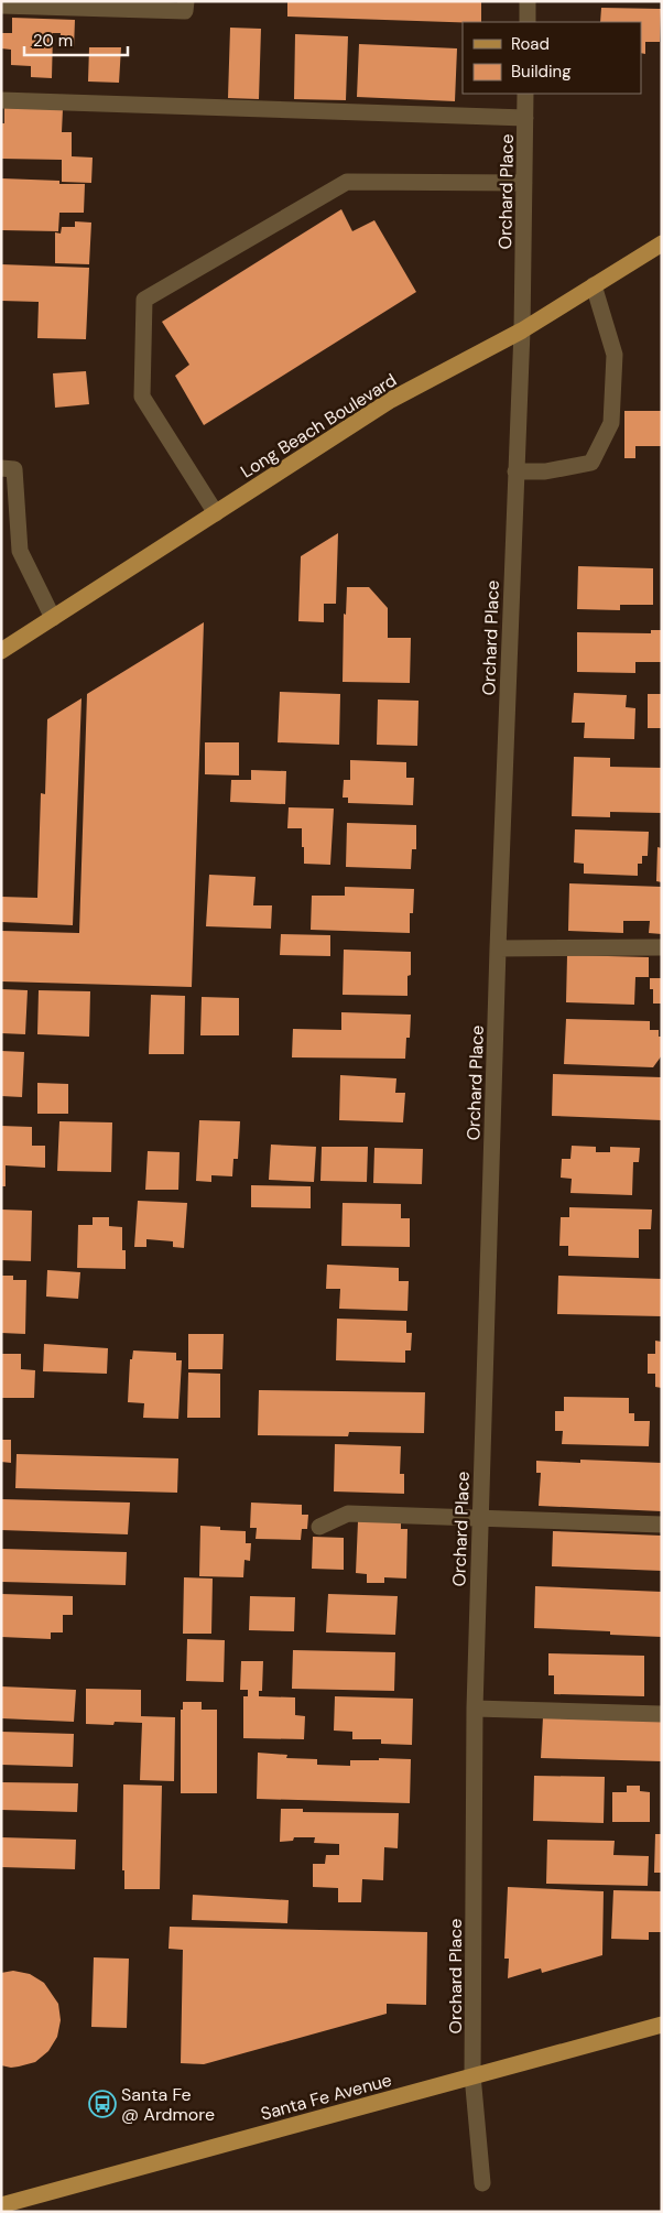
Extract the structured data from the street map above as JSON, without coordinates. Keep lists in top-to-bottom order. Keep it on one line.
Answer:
{"streets":{"main road":["Long Beach Boulevard","Santa Fe Avenue"],"street":["Orchard Place"]},"crossings":[["Orchard Place","Long Beach Boulevard"],["Orchard Place","Santa Fe Avenue"]],"places":{"bus stop":["Santa Fe @ Ardmore"]},"legend":["Road","Building"],"scale_bar":"20 m"}
